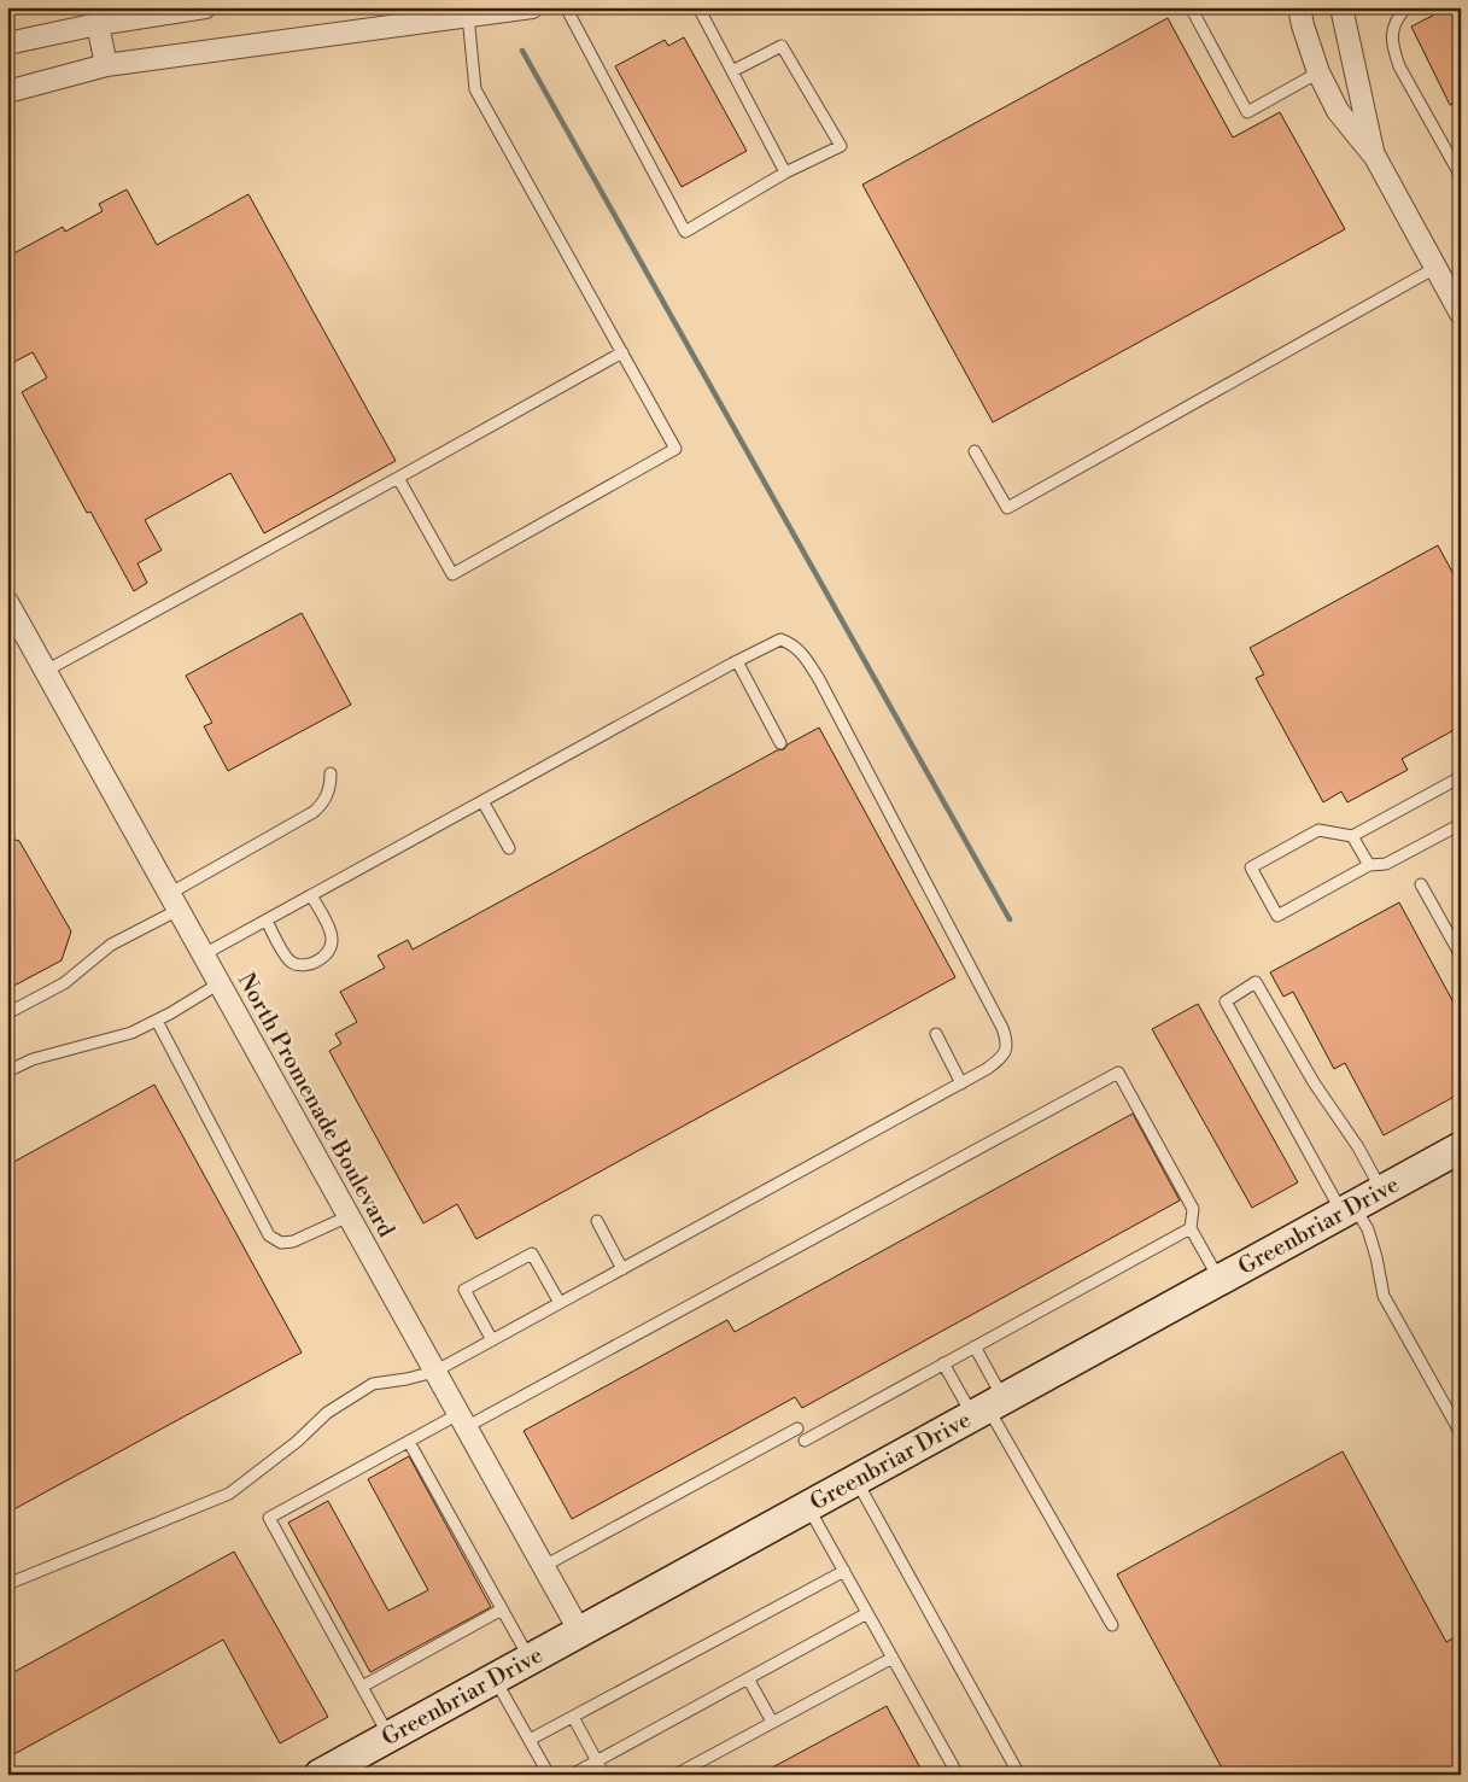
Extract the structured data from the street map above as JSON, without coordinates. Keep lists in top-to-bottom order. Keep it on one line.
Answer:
{"streets":{"street":["North Promenade Boulevard","Greenbriar Drive"]},"crossings":[["North Promenade Boulevard","Greenbriar Drive"]]}
